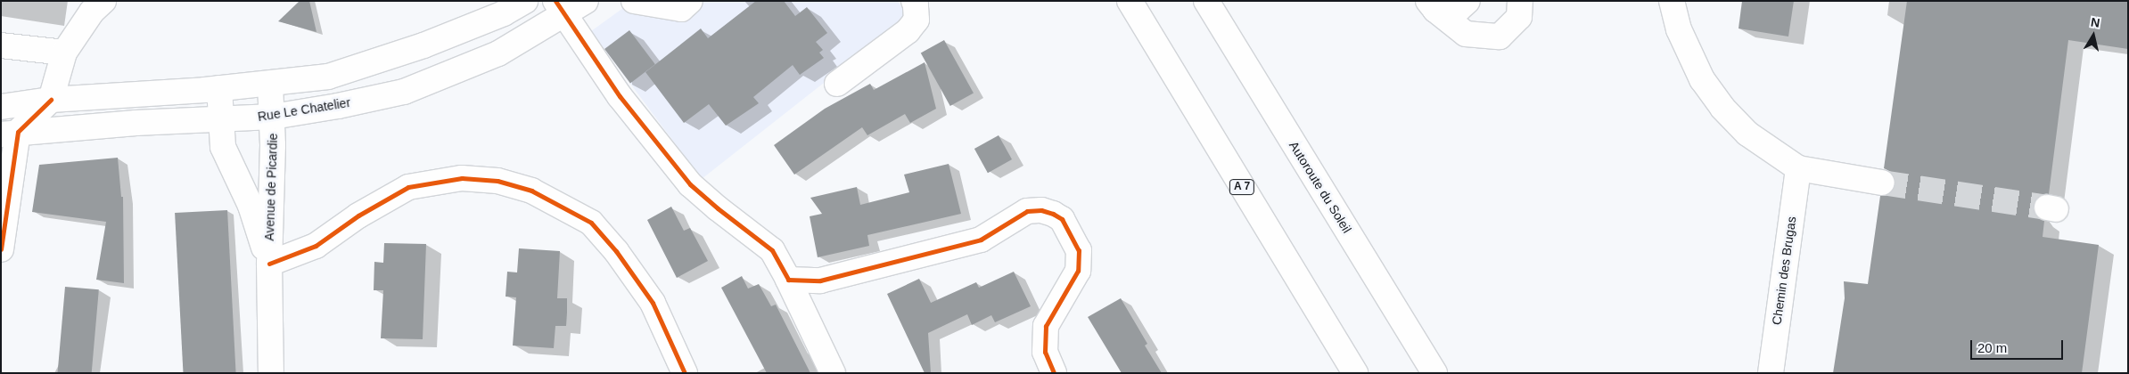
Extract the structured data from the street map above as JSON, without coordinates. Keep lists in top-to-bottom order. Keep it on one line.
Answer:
{"streets":{"main road":["Rue Le Chatelier","Avenue de Picardie","A 7","Autoroute du Soleil","Chemin des Brugas"]},"crossings":[["Rue Le Chatelier","Avenue de Picardie"]],"scale_bar":"20 m","north":"top"}
